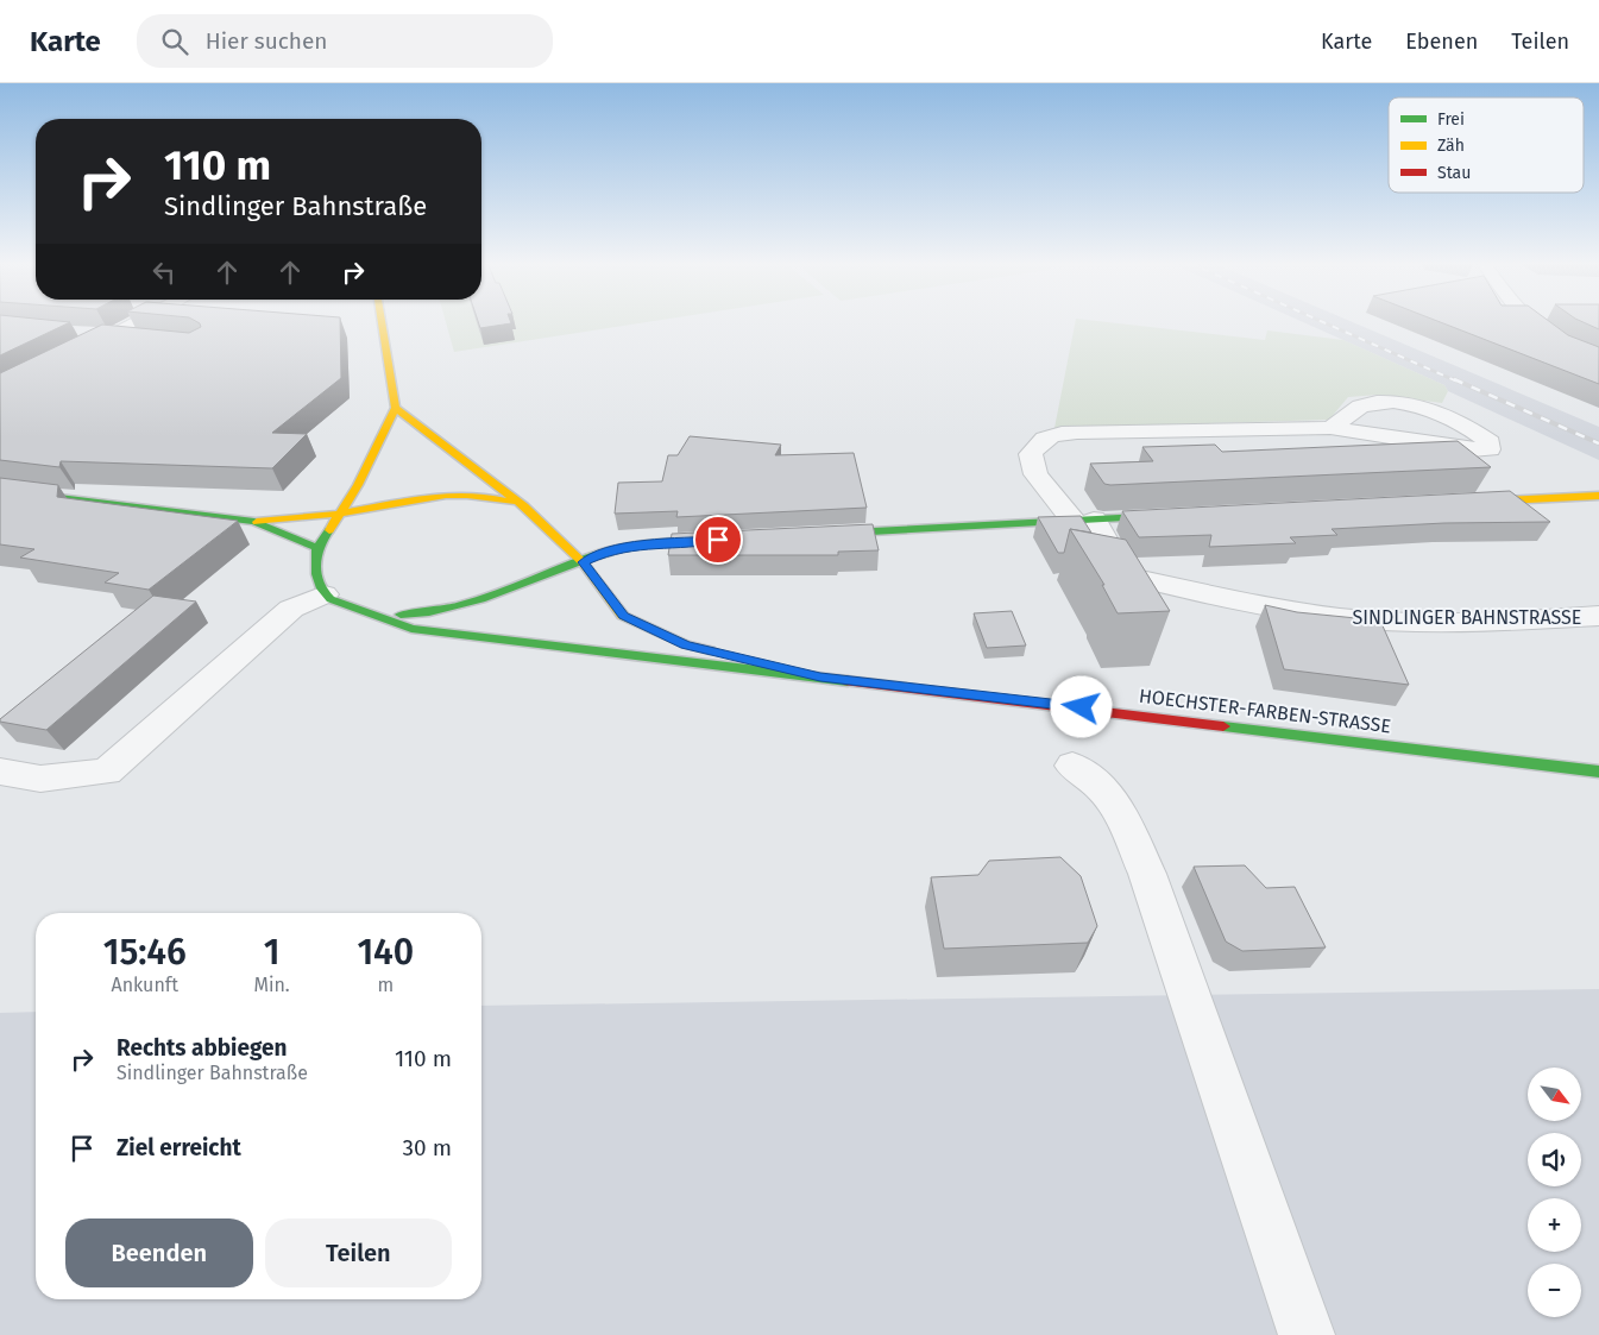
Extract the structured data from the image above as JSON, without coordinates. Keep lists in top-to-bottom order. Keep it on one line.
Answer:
{"streets":{"main road":["HOECHSTER-FARBEN-STRASSE"],"street":["SINDLINGER BAHNSTRASSE"]},"legend":["Frei","Zäh","Stau"],"north":"bottom right","page":{"header":"Karte","search":"Hier suchen","nav":["Karte","Ebenen","Teilen"],"turn":["110 m","Sindlinger Bahnstraße"],"eta":["15:46","Ankunft","1","Min.","140","m"],"list":[{"name":"Rechts abbiegen","note":"Sindlinger Bahnstraße","value":"110 m"},{"name":"Ziel erreicht","value":"30 m"}],"map_buttons":["+","−"],"buttons":["Beenden","Teilen"]}}
